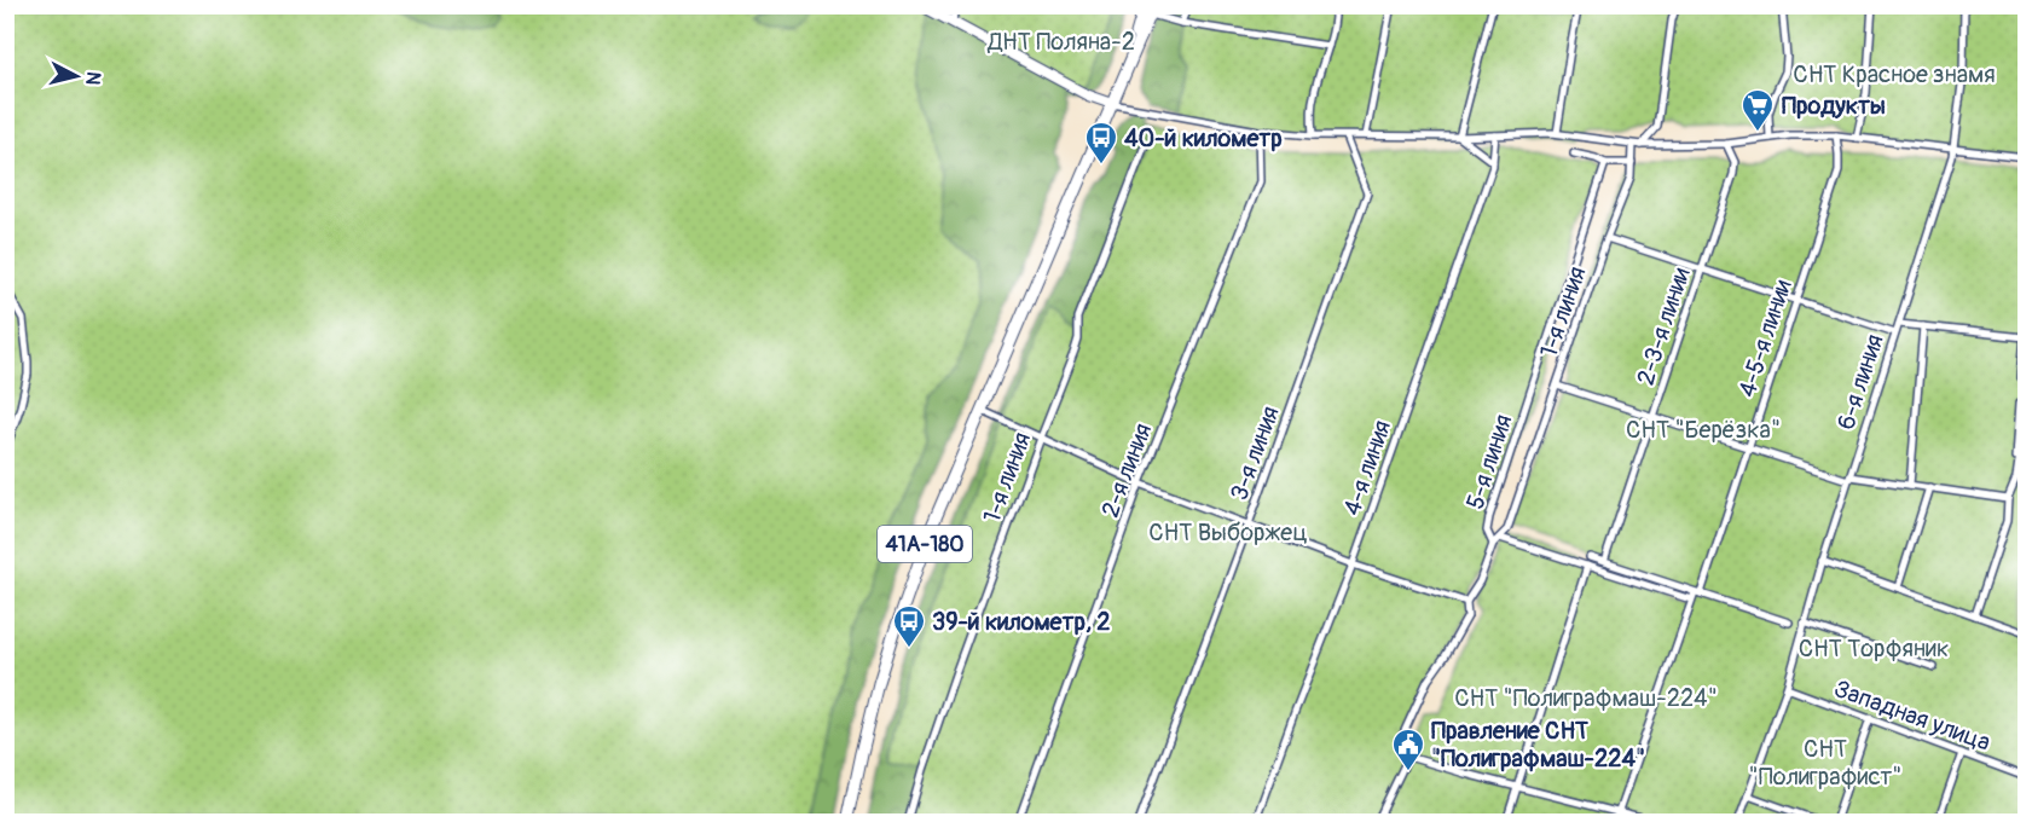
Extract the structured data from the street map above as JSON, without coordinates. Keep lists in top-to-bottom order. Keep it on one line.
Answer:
{"streets":{"main road":["41А-180"],"street":["1-я линия","2-3-я линии","4-5-я линии","6-я линия","3-я линия","5-я линия","4-я линия","2-я линия","Западная улица"]},"parks":["ДНТ Поляна-2","СНТ Красное знамя","СНТ \"Берёзка\"","СНТ Выборжец","СНТ Торфяник","СНТ \"Полиграфмаш-224\"","СНТ \"Полиграфист\""],"places":{"supermarket":["Продукты"],"bus stop":["40-й километр","39-й километр, 2"],"public building":["Правление СНТ \"Полиграфмаш-224\""]},"north":"right"}
